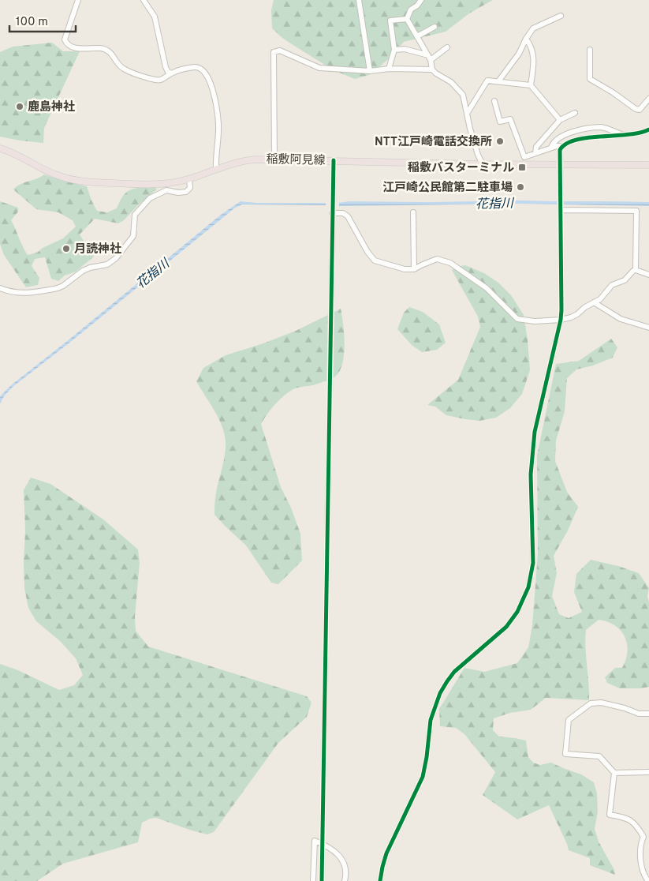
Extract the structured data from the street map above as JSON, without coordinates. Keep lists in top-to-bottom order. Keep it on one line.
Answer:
{"streets":{"main road":["稲敷阿見線"]},"water":["花指川"],"places":{"other":["鹿島神社","NTT江戸崎電話交換所","江戸崎公民館第二駐車場","月読神社"],"transit":["稲敷バスターミナル"]},"scale_bar":"100 m"}
